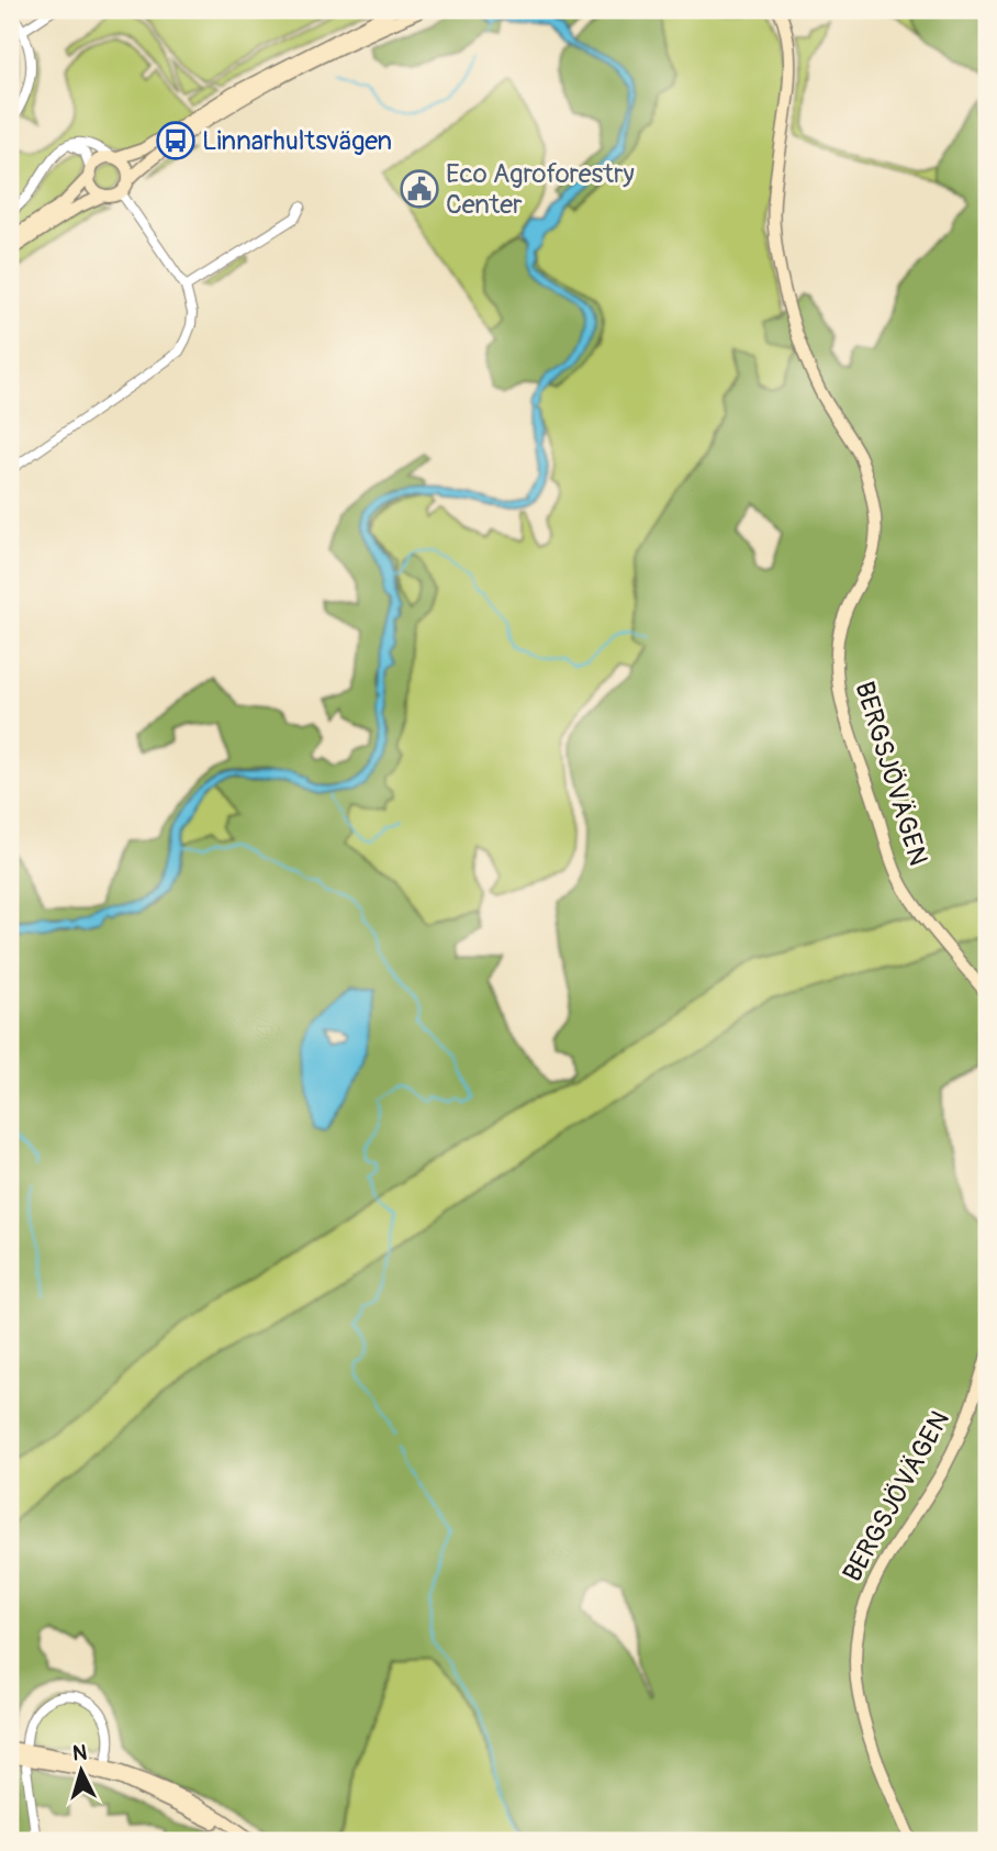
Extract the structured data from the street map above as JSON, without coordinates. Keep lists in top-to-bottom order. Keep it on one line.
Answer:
{"streets":{"main road":["BERGSJÖVÄGEN"]},"places":{"bus stop":["Linnarhultsvägen"],"public building":["Eco Agroforestry Center"]},"north":"top"}
